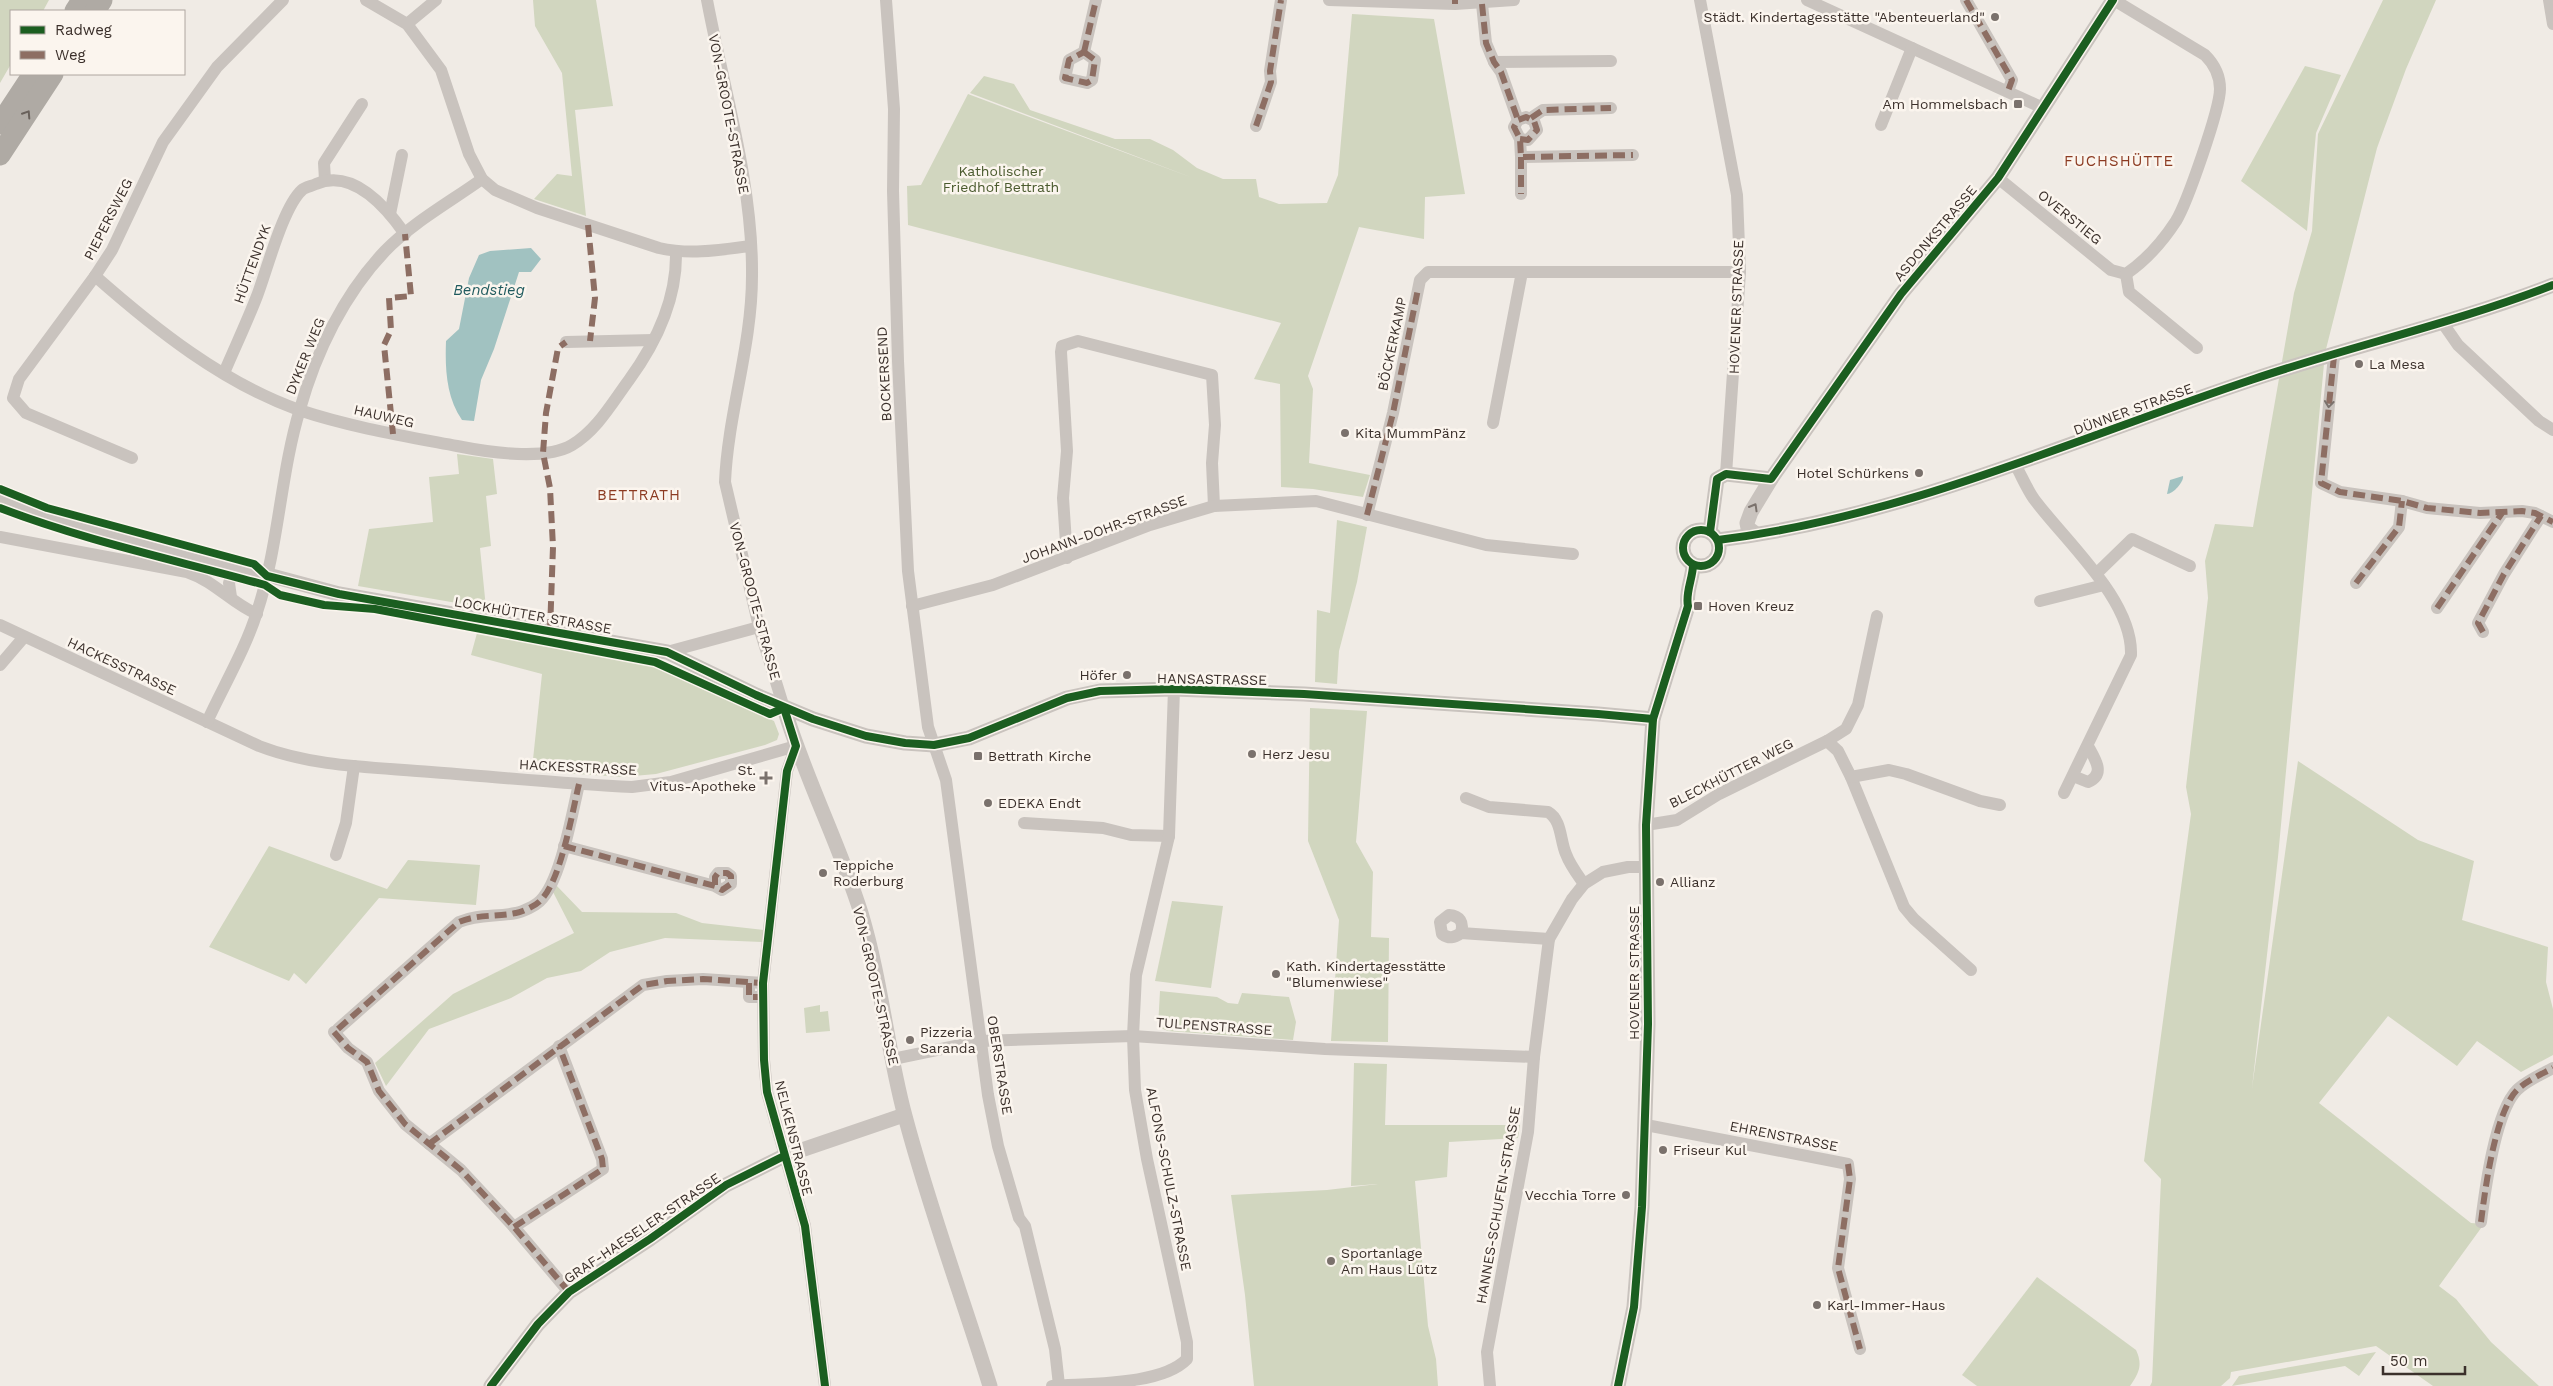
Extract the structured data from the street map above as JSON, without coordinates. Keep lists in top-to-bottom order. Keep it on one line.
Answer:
{"streets":{"street":["VON-GROOTE-STRASSE","OVERSTIEG","PIEPERSWEG","ASDONKSTRASSE","HÜTTENDYK","HOVENER STRASSE","BÖCKERKAMP","DYKER WEG","BOCKERSEND","DÜNNER STRASSE","HAUWEG","JOHANN-DOHR-STRASSE","LOCKHÜTTER STRASSE","HACKESSTRASSE","HANSASTRASSE","BLECKHÜTTER WEG","TULPENSTRASSE","OBERSTRASSE","EHRENSTRASSE","NELKENSTRASSE","ALFONS-SCHULZ-STRASSE","HANNES-SCHUFEN-STRASSE","GRAF-HAESELER-STRASSE"]},"crossings":[["VON-GROOTE-STRASSE","LOCKHÜTTER STRASSE"],["VON-GROOTE-STRASSE","HACKESSTRASSE"],["VON-GROOTE-STRASSE","HANSASTRASSE"],["VON-GROOTE-STRASSE","TULPENSTRASSE"],["VON-GROOTE-STRASSE","NELKENSTRASSE"],["VON-GROOTE-STRASSE","GRAF-HAESELER-STRASSE"],["OVERSTIEG","ASDONKSTRASSE"],["PIEPERSWEG","HAUWEG"],["ASDONKSTRASSE","DÜNNER STRASSE"],["HÜTTENDYK","HAUWEG"],["HOVENER STRASSE","BÖCKERKAMP"],["HOVENER STRASSE","DÜNNER STRASSE"],["HOVENER STRASSE","HANSASTRASSE"],["HOVENER STRASSE","BLECKHÜTTER WEG"],["HOVENER STRASSE","EHRENSTRASSE"],["HOVENER STRASSE","HANNES-SCHUFEN-STRASSE"],["BÖCKERKAMP","JOHANN-DOHR-STRASSE"],["DYKER WEG","HAUWEG"],["DYKER WEG","LOCKHÜTTER STRASSE"],["BOCKERSEND","JOHANN-DOHR-STRASSE"],["BOCKERSEND","HANSASTRASSE"],["BOCKERSEND","OBERSTRASSE"],["LOCKHÜTTER STRASSE","HANSASTRASSE"],["HACKESSTRASSE","NELKENSTRASSE"],["HANSASTRASSE","OBERSTRASSE"],["HANSASTRASSE","ALFONS-SCHULZ-STRASSE"],["TULPENSTRASSE","OBERSTRASSE"],["TULPENSTRASSE","ALFONS-SCHULZ-STRASSE"],["TULPENSTRASSE","HANNES-SCHUFEN-STRASSE"],["OBERSTRASSE","ALFONS-SCHULZ-STRASSE"],["NELKENSTRASSE","GRAF-HAESELER-STRASSE"]],"districts":["FUCHSHÜTTE","BETTRATH"],"water":["Bendstieg"],"parks":["Katholischer Friedhof Bettrath"],"places":{"other":["Städt. Kindertagesstätte \"Abenteuerland\"","La Mesa","Kita MummPänz","Hotel Schürkens","Höfer","Herz Jesu","EDEKA Endt","Teppiche Roderburg","Allianz","Kath. Kindertagesstätte \"Blumenwiese\"","Pizzeria Saranda","Friseur Kul","Vecchia Torre","Sportanlage Am Haus Lütz","Karl-Immer-Haus"],"transit":["Am Hommelsbach","Hoven Kreuz","Bettrath Kirche"],"health":["St. Vitus-Apotheke"]},"legend":["Radweg","Weg"],"scale_bar":"50 m"}
